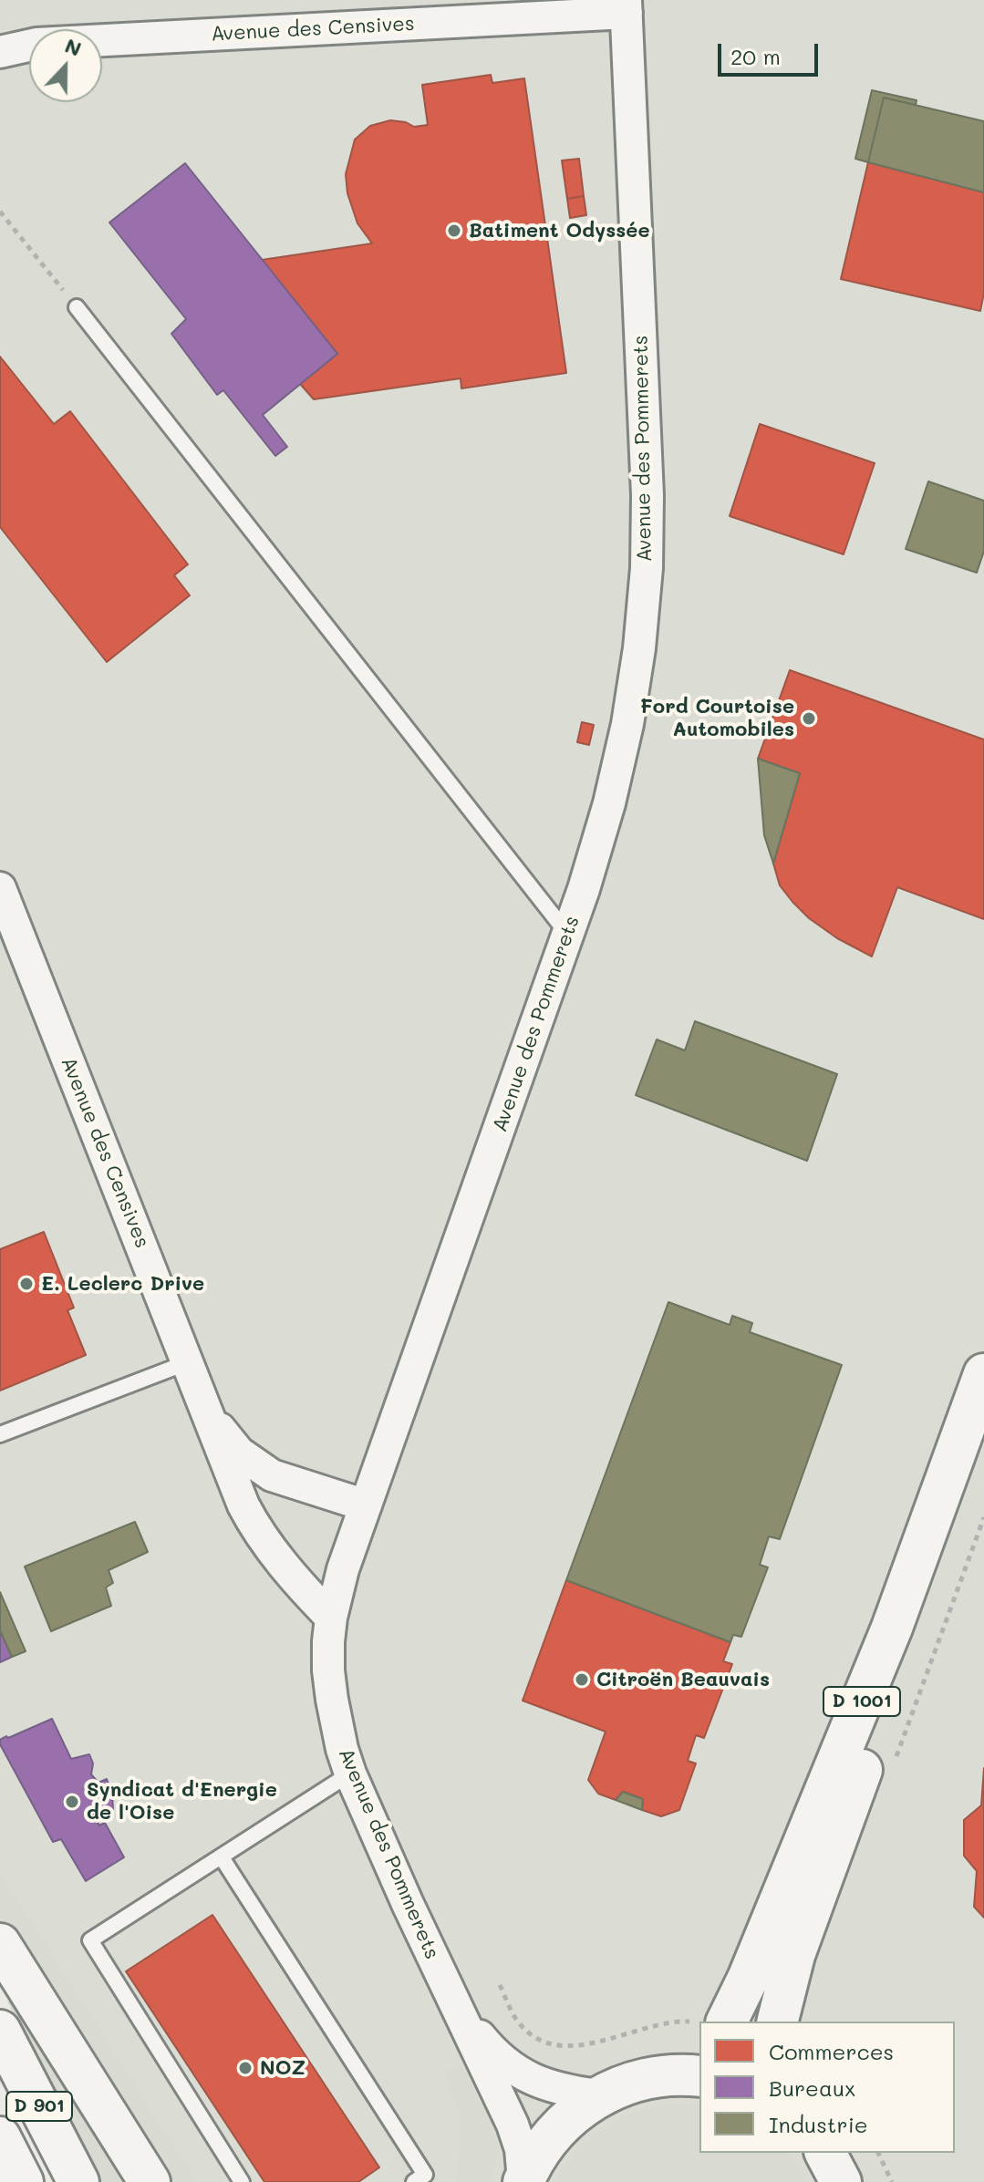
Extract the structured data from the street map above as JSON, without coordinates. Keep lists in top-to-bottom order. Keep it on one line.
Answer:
{"streets":{"main road":["D 1001","D 901"],"street":["Avenue des Censives","Avenue des Pommerets"]},"crossings":[["Avenue des Censives","Avenue des Pommerets"]],"places":["Batiment Odyssée","Ford Courtoise Automobiles","E. Leclerc Drive","Citroën Beauvais","Syndicat d'Energie de l'Oise","NOZ"],"legend":["Commerces","Bureaux","Industrie"],"scale_bar":"20 m","north":"top"}
